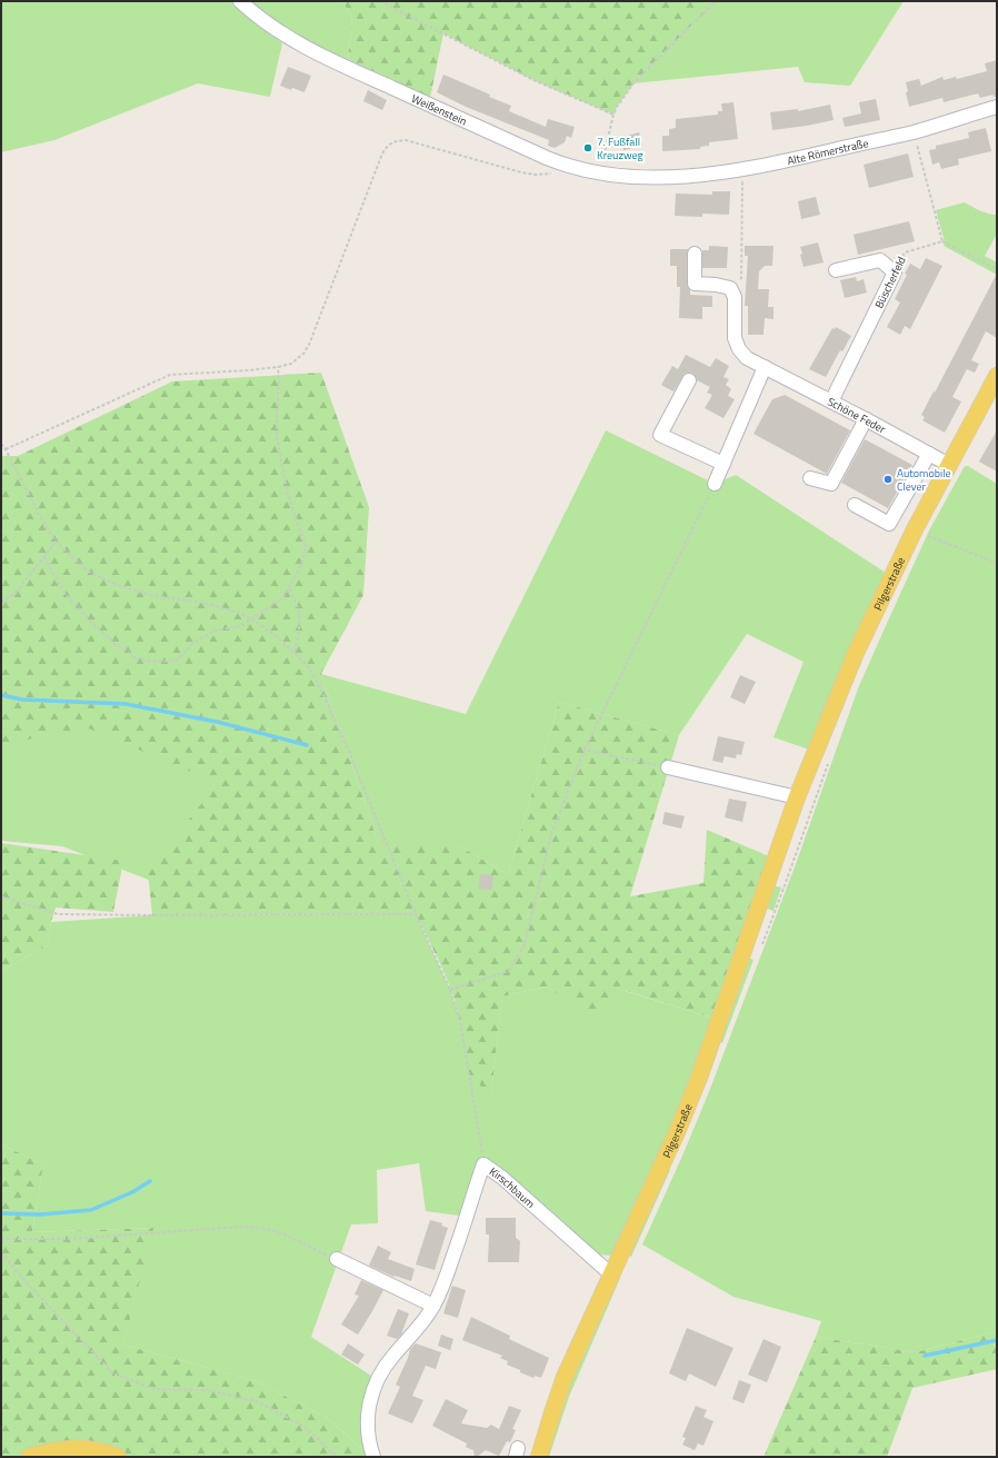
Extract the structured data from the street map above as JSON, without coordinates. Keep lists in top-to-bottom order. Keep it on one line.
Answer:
{"streets":{"main road":["Pilgerstraße"],"street":["Weißenstein","Alte Römerstraße","Büscherfeld","Schöne Feder","Kirschbaum"]},"crossings":[["Weißenstein","Alte Römerstraße"],["Büscherfeld","Schöne Feder"],["Schöne Feder","Pilgerstraße"],["Pilgerstraße","Kirschbaum"]],"places":["7. Fußfall Kreuzweg","Automobile Clever"]}
